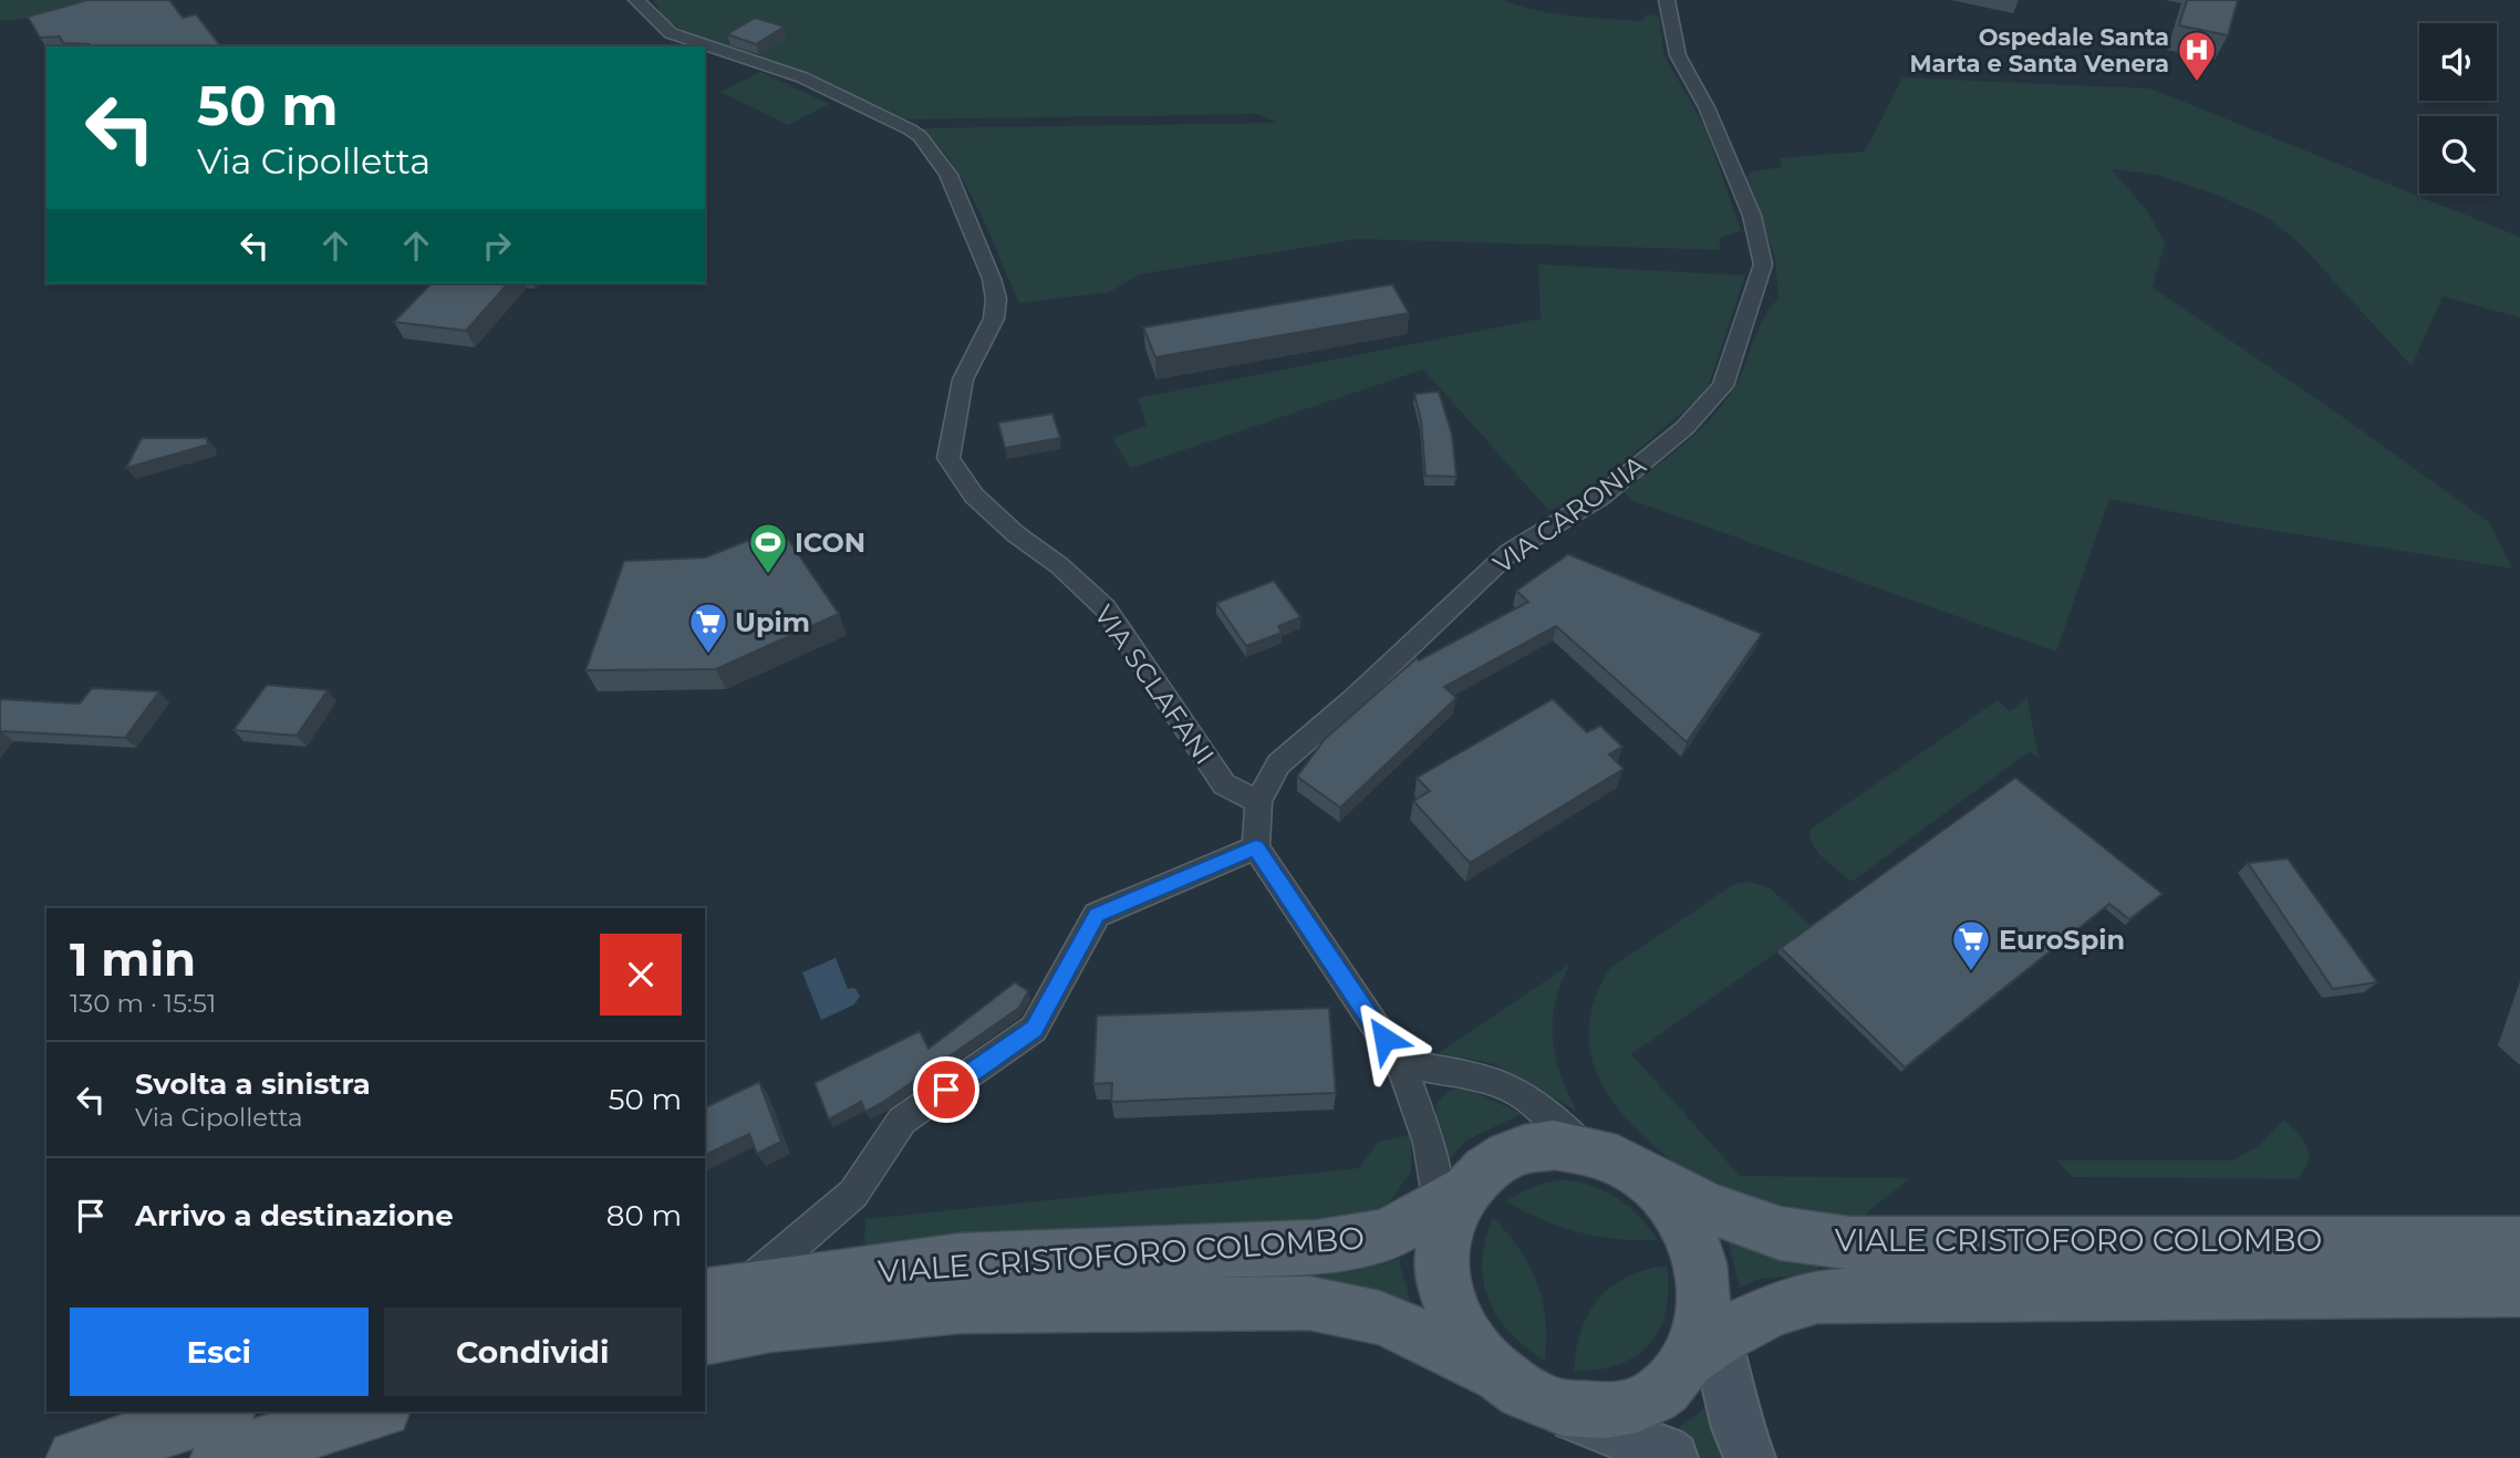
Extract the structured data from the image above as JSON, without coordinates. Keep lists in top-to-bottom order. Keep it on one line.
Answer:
{"streets":{"main road":["VIALE CRISTOFORO COLOMBO"],"street":["VIA CARONIA","VIA SCLAFANI"]},"crossings":[["VIA CARONIA","VIA SCLAFANI"]],"places":{"hospital":["Ospedale Santa Marta e Santa Venera"],"sports":["ICON"],"supermarket":["Upim","EuroSpin"]},"page":{"turn":["50 m","Via Cipolletta"],"heading":["1 min","130 m · 15:51"],"list":[{"name":"Svolta a sinistra","note":"Via Cipolletta","value":"50 m"},{"name":"Arrivo a destinazione","value":"80 m"}],"buttons":["Esci","Condividi"]}}
